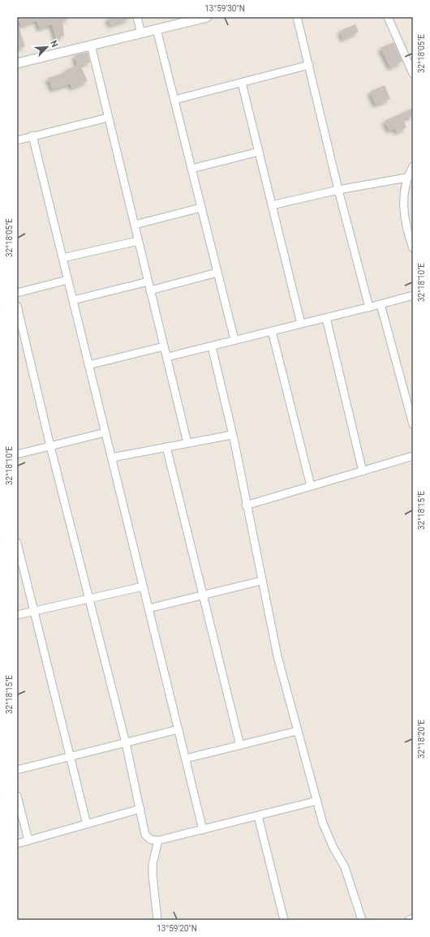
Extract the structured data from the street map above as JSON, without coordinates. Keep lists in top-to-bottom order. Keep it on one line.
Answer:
{"north":"top right","coordinates":["13°59'30\"N","32°18'05\"E","32°18'10\"E","32°18'15\"E","32°18'20\"E","13°59'20\"N"]}
